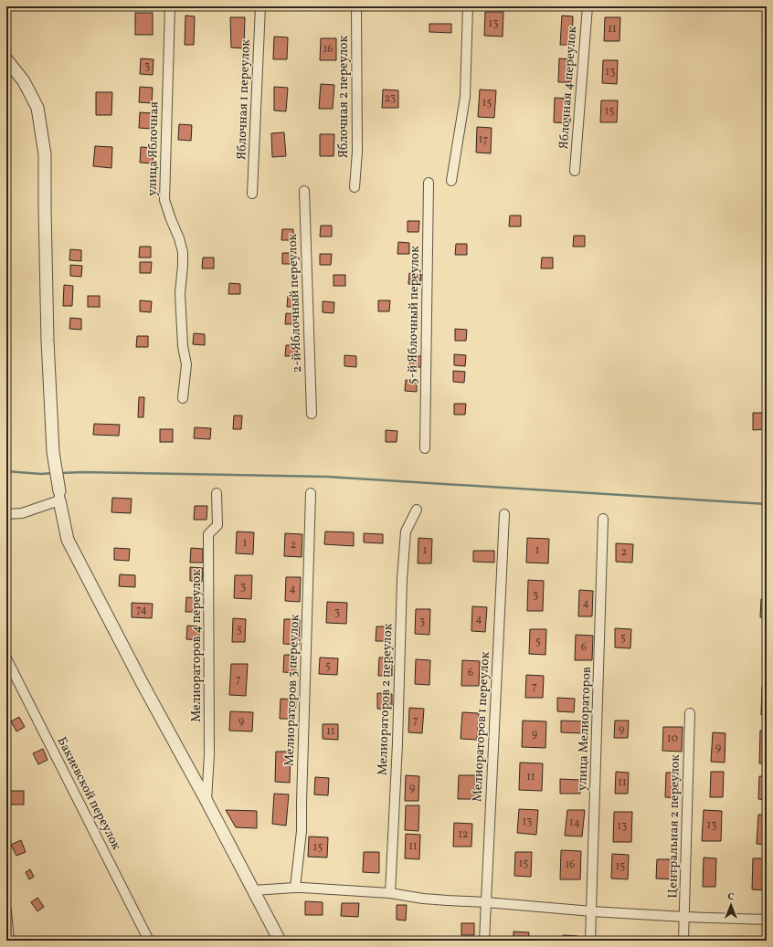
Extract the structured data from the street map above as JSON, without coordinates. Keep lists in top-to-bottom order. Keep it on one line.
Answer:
{"streets":{"street":["Яблочная 4 переулок","Яблочная 2 переулок","Яблочная 1 переулок","улица Яблочная","2-й Яблочный переулок","5-й Яблочный переулок","Мелиораторов 4 переулок","Мелиораторов 3 переулок","Мелиораторов 2 переулок","Мелиораторов 1 переулок","улица Мелиораторов","Бакиевской переулок","Центральная 2 переулок"]},"house_numbers":["13","11","16","3","13","23","15","15","17","1","2","1","1","2","3","4","3","4","74","3","4","3","5","5","5","6","5","6","7","7","7","9","9","11","9","10","9","11","11","9","13","14","13","13","12","11","15","15","16","15"],"north":"top"}
